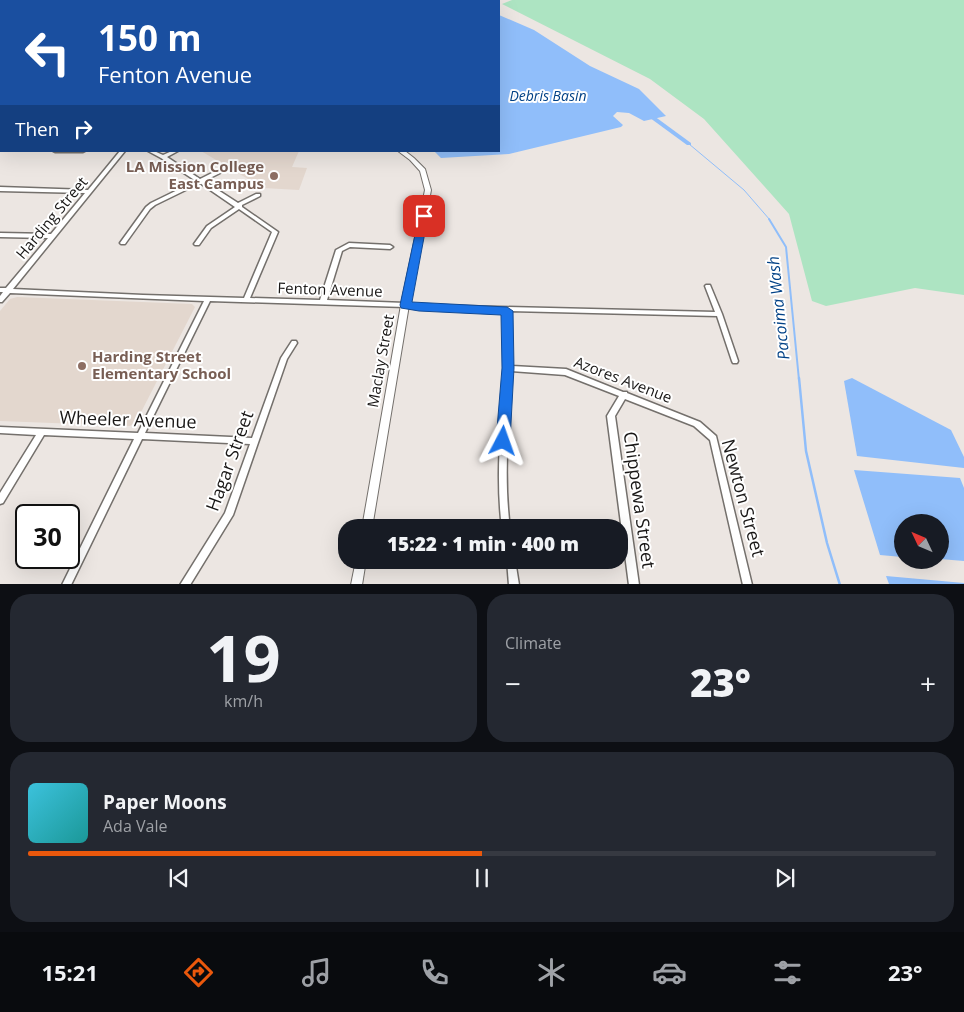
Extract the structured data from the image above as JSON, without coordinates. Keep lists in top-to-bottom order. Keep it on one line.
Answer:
{"streets":{"street":["Harding Street","Fenton Avenue","Maclay Street","Azores Avenue","Wheeler Avenue","Hagar Street","Newton Street","Chippewa Street"]},"crossings":[["Harding Street","Fenton Avenue"],["Fenton Avenue","Maclay Street"],["Azores Avenue","Newton Street"],["Azores Avenue","Chippewa Street"],["Wheeler Avenue","Hagar Street"]],"water":["Debris Basin","Pacoima Wash"],"places":["LA Mission College East Campus","Harding Street Elementary School"],"north":"top left","page":{"turn":["150 m","Fenton Avenue"],"then":"Then","limit":"30","trip":"15:22 · 1 min · 400 m","tile":[["19","km/h"],"Climate"],"heat":["−","23°","+"],"song":["Paper Moons","Ada Vale"],"tabs":["15:21","23°"]}}
